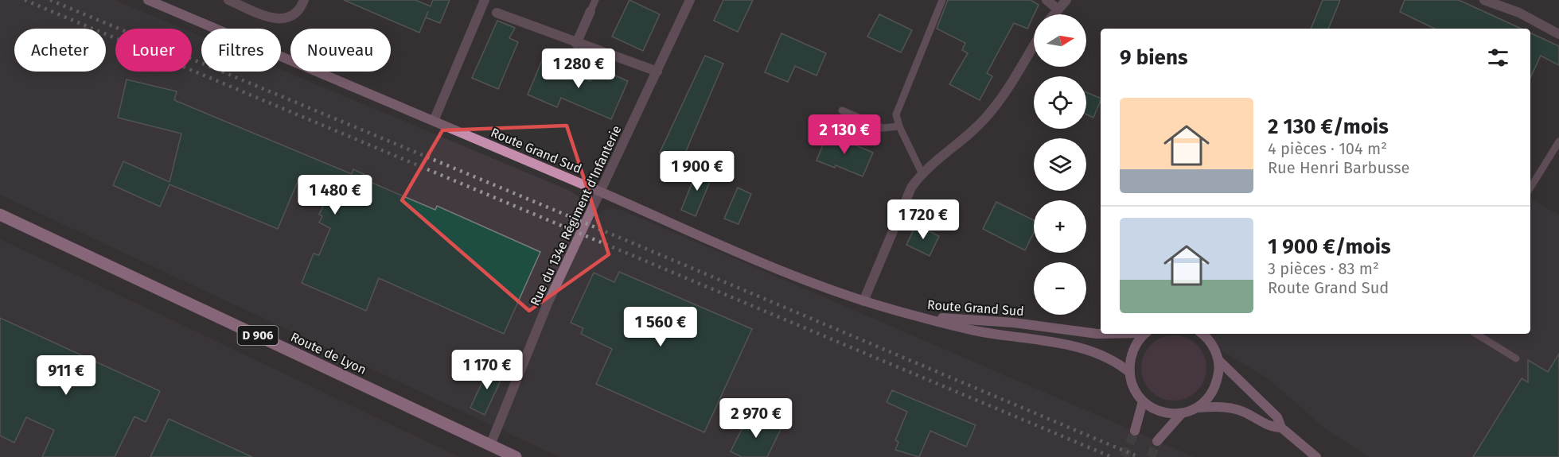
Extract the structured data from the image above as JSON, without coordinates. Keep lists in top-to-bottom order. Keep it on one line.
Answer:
{"streets":{"main road":["Route Grand Sud","D 906","Route de Lyon"],"street":["Rue du 134e Régiment d'Infanterie"]},"crossings":[["Route Grand Sud","Rue du 134e Régiment d'Infanterie"],["Rue du 134e Régiment d'Infanterie","Route de Lyon"]],"north":"right","page":{"map_buttons":["+","−"],"chip":["Acheter","Louer","Filtres","Nouveau"],"heading":"9 biens","price":["1 280 €","2 130 €","1 900 €","1 480 €","1 720 €","1 560 €","1 170 €","911 €","2 970 €"],"list":[{"name":"2 130 €/mois","note":"4 pièces · 104 m² · Rue Henri Barbusse"},{"name":"1 900 €/mois","note":"3 pièces · 83 m² · Route Grand Sud"}]}}
